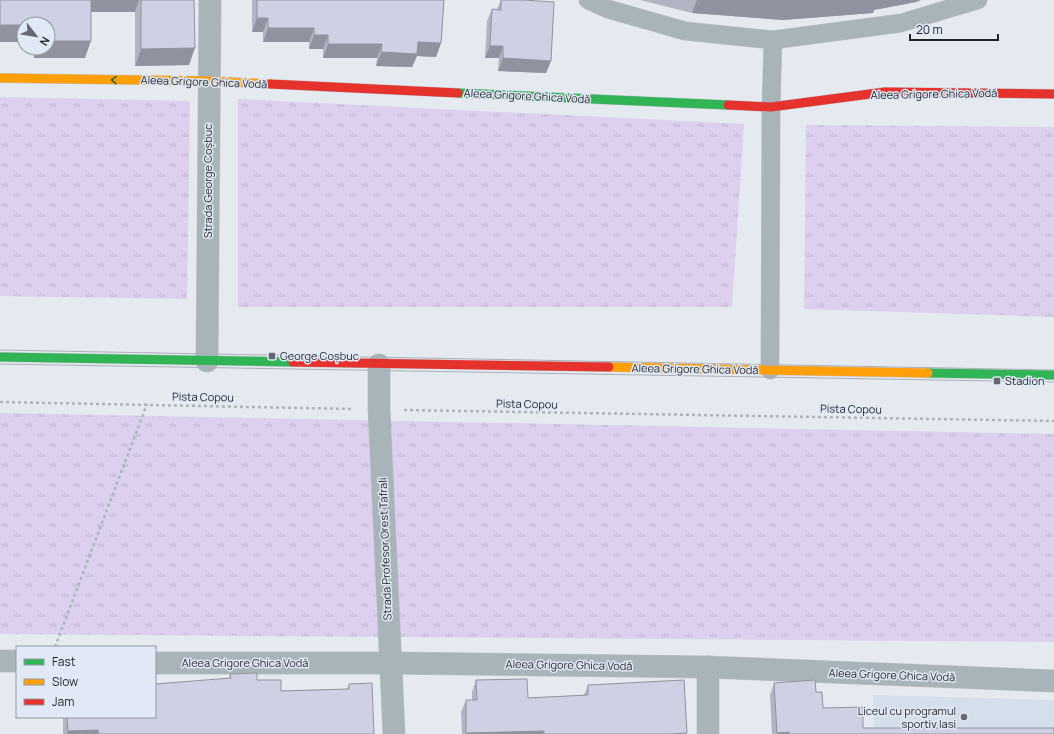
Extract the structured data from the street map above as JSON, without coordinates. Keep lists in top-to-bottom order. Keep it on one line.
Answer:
{"streets":{"street":["Aleea Grigore Ghica Vodă","Strada George Coșbuc","Strada Profesor Orest Tafrali"],"path":["Pista Copou"]},"crossings":[["Aleea Grigore Ghica Vodă","Strada George Coșbuc"],["Aleea Grigore Ghica Vodă","Strada Profesor Orest Tafrali"],["Pista Copou","Strada Profesor Orest Tafrali"]],"places":{"transit":["George Coșbuc","Stadion"],"other":["Liceul cu programul sportiv Iasi"]},"legend":["Fast","Slow","Jam"],"scale_bar":"20 m","north":"bottom right"}
